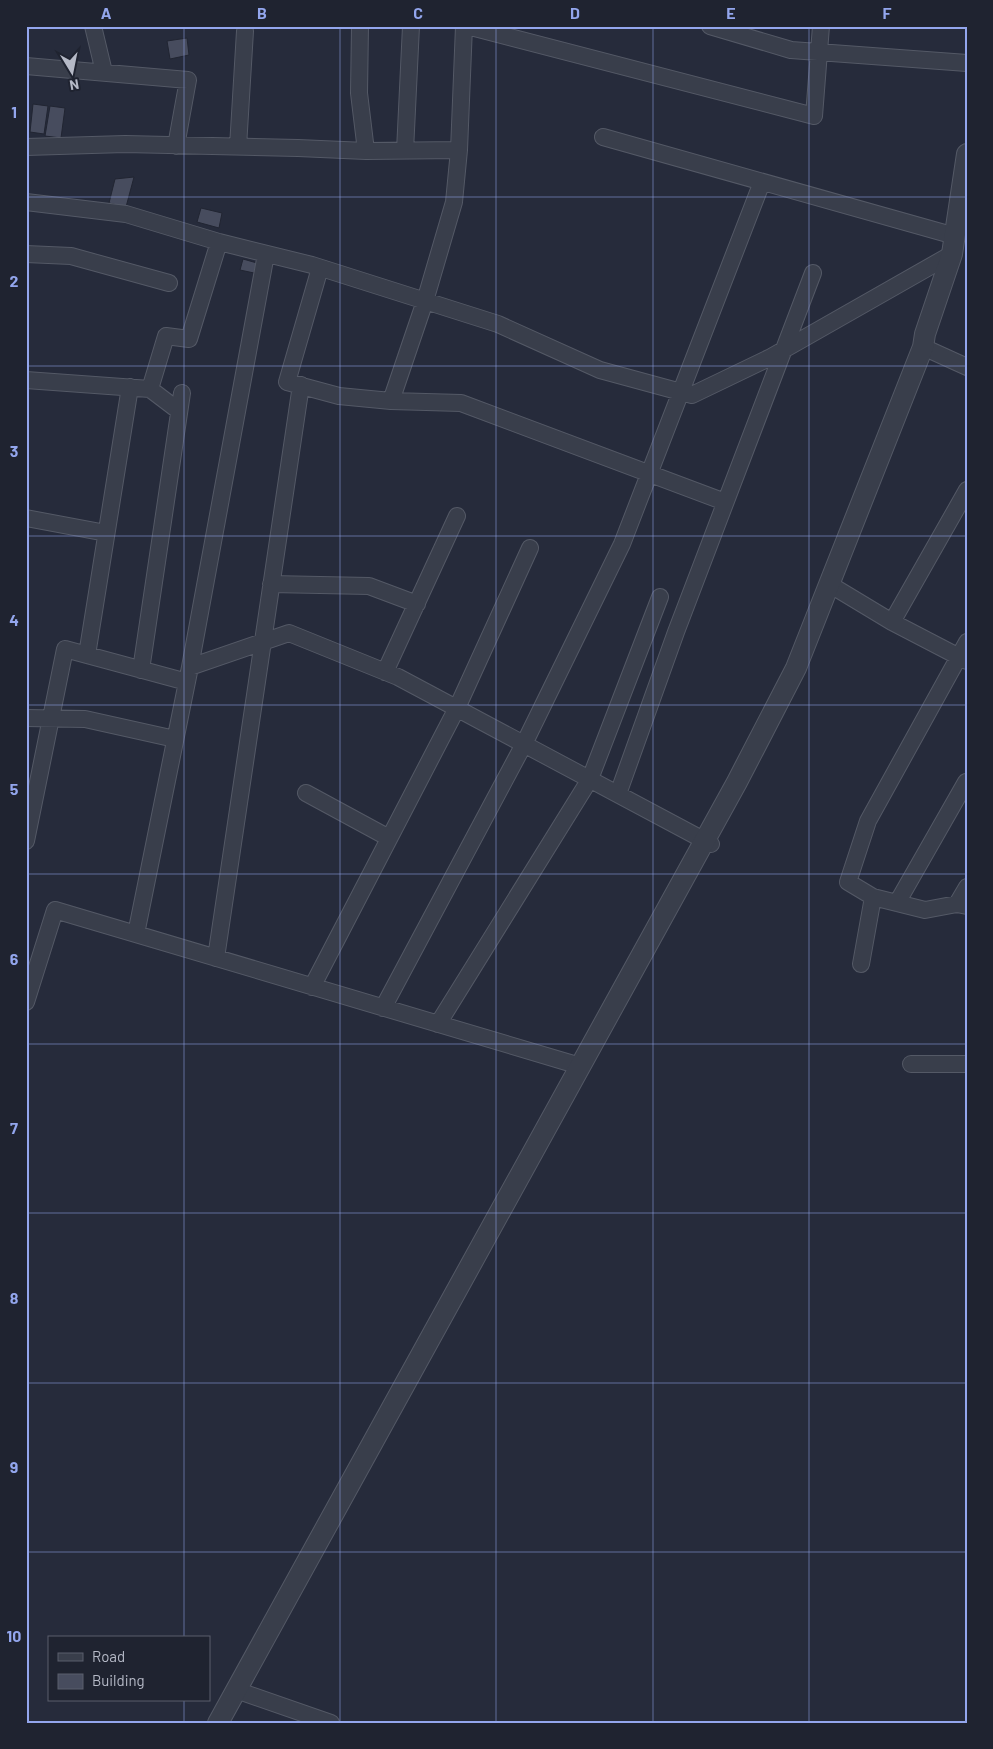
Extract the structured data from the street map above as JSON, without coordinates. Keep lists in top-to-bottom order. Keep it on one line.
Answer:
{"legend":["Road","Building"],"north":"bottom","grid":{"columns":["A","B","C","D","E","F"],"rows":["1","2","3","4","5","6","7","8","9","10"]}}
